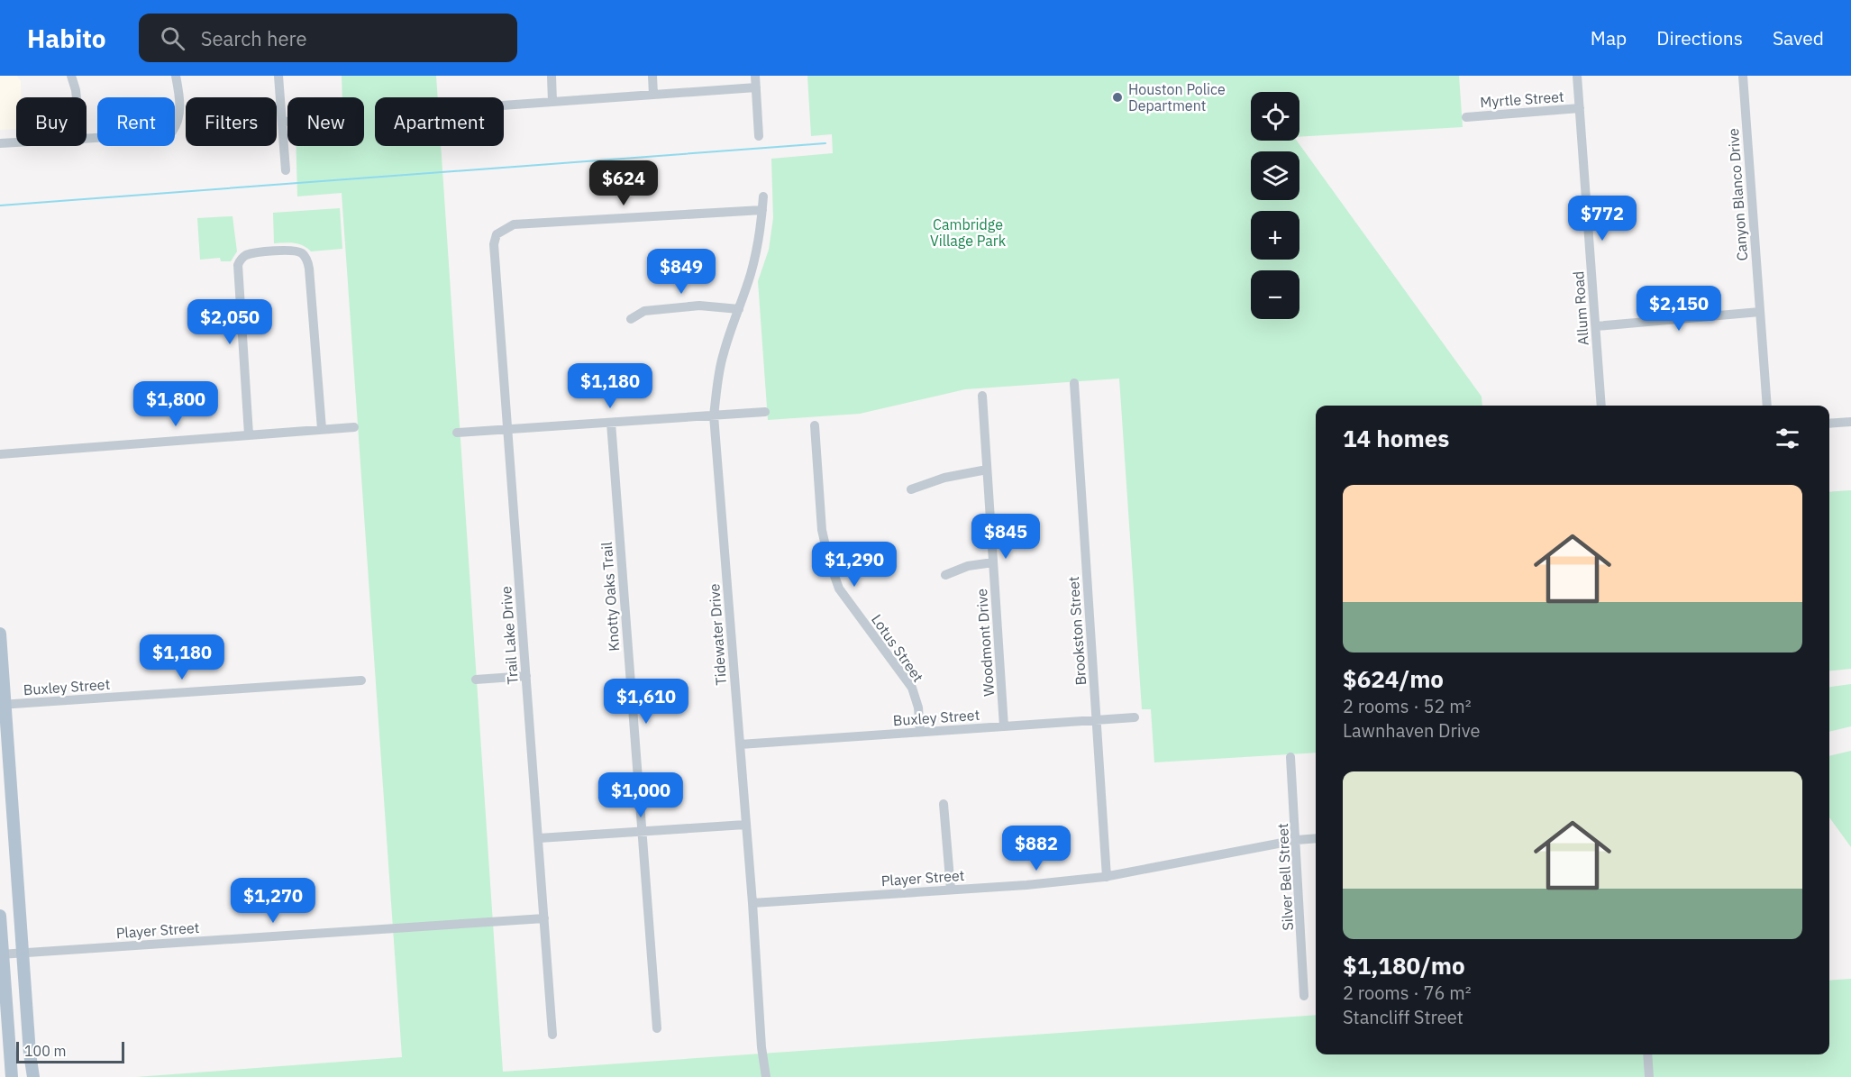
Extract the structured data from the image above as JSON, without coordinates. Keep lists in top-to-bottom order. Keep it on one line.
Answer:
{"streets":{"street":["Myrtle Street","Canyon Blanco Drive","Allum Road","Knotty Oaks Trail","Brookston Street","Tidewater Drive","Trail Lake Drive","Woodmont Drive","Lotus Street","Buxley Street","Silver Bell Street","Player Street"]},"crossings":[["Myrtle Street","Allum Road"],["Brookston Street","Buxley Street"],["Brookston Street","Player Street"],["Tidewater Drive","Trail Lake Drive"],["Tidewater Drive","Buxley Street"],["Tidewater Drive","Player Street"],["Trail Lake Drive","Player Street"],["Woodmont Drive","Buxley Street"],["Lotus Street","Buxley Street"],["Silver Bell Street","Player Street"]],"parks":["Cambridge Village Park"],"places":["Houston Police Department"],"scale_bar":"100 m","page":{"header":"Habito","search":"Search here","nav":["Map","Directions","Saved"],"map_buttons":["+","−"],"chip":["Buy","Rent","Filters","New","Apartment"],"price":["$624","$772","$849","$2,150","$2,050","$1,180","$1,800","$845","$1,290","$1,180","$1,610","$1,000","$882","$1,270"],"heading":"14 homes","list":[{"name":"$624/mo","note":"2 rooms · 52 m² · Lawnhaven Drive"},{"name":"$1,180/mo","note":"2 rooms · 76 m² · Stancliff Street"}],"scale":"100 m"}}
